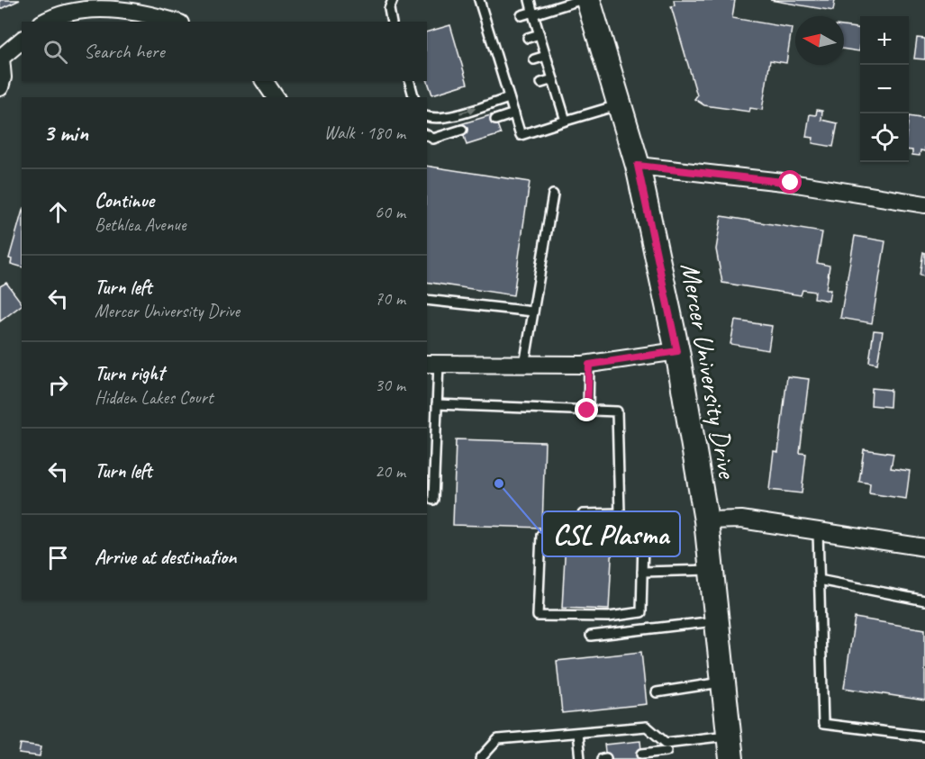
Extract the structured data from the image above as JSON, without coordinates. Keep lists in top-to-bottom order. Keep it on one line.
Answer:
{"streets":{"main road":["Mercer University Drive"]},"places":["CSL Plasma"],"north":"left","page":{"map_buttons":["+","−"],"search":"Search here","heading":["3 min","Walk · 180 m"],"list":[["Continue","Bethlea Avenue","60 m"],["Turn left","Mercer University Drive","70 m"],["Turn right","Hidden Lakes Court","30 m"],["Turn left","20 m"],"Arrive at destination"]}}
